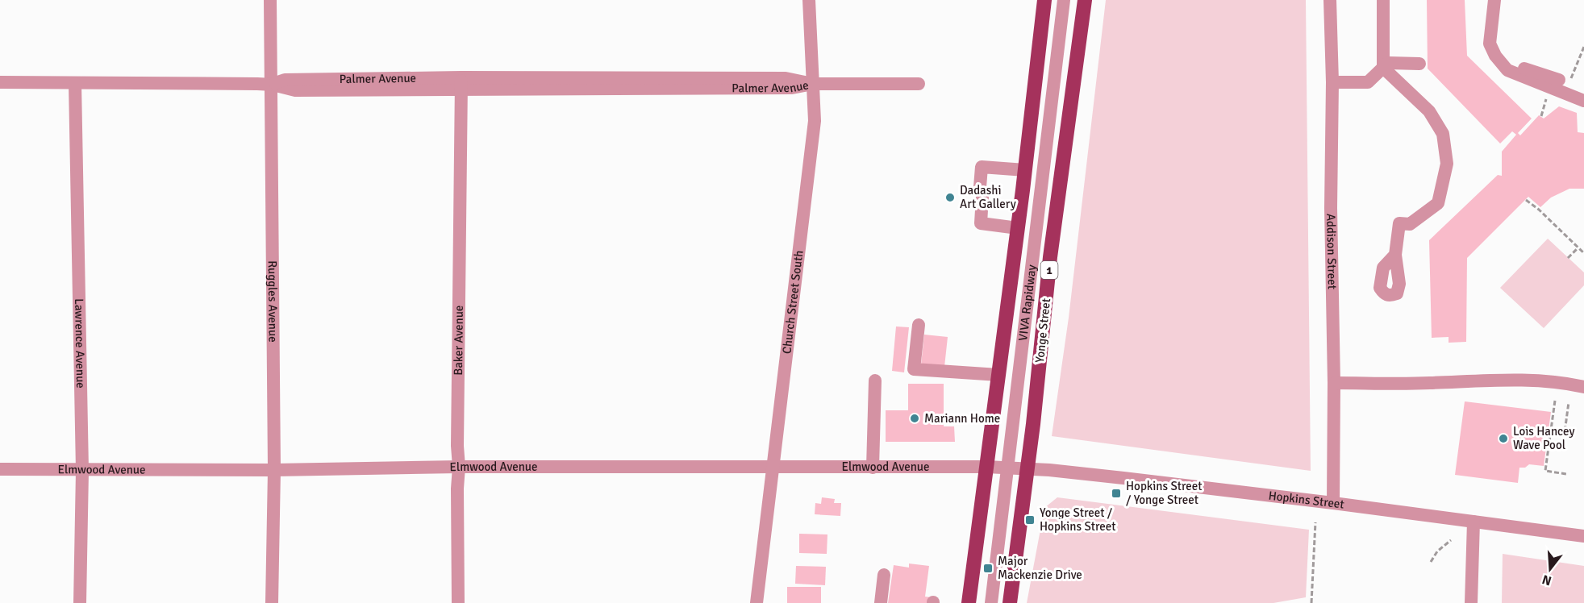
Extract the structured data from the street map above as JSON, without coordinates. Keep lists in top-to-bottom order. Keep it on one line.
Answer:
{"streets":{"main road":["1","Yonge Street"],"street":["Palmer Avenue","Addison Street","Ruggles Avenue","Church Street South","VIVA Rapidway","Baker Avenue","Lawrence Avenue","Elmwood Avenue","Hopkins Street"]},"crossings":[["Palmer Avenue","Ruggles Avenue"],["Palmer Avenue","Church Street South"],["Palmer Avenue","Baker Avenue"],["Palmer Avenue","Lawrence Avenue"],["Addison Street","Hopkins Street"],["Ruggles Avenue","Elmwood Avenue"],["Church Street South","Elmwood Avenue"],["VIVA Rapidway","Elmwood Avenue"],["VIVA Rapidway","Hopkins Street"],["Yonge Street","Hopkins Street"],["Baker Avenue","Elmwood Avenue"],["Lawrence Avenue","Elmwood Avenue"],["Elmwood Avenue","Hopkins Street"]],"places":{"other":["Dadashi Art Gallery","Mariann Home","Lois Hancey Wave Pool"],"transit":["Hopkins Street / Yonge Street","Yonge Street / Hopkins Street","Major Mackenzie Drive"]},"north":"bottom"}
